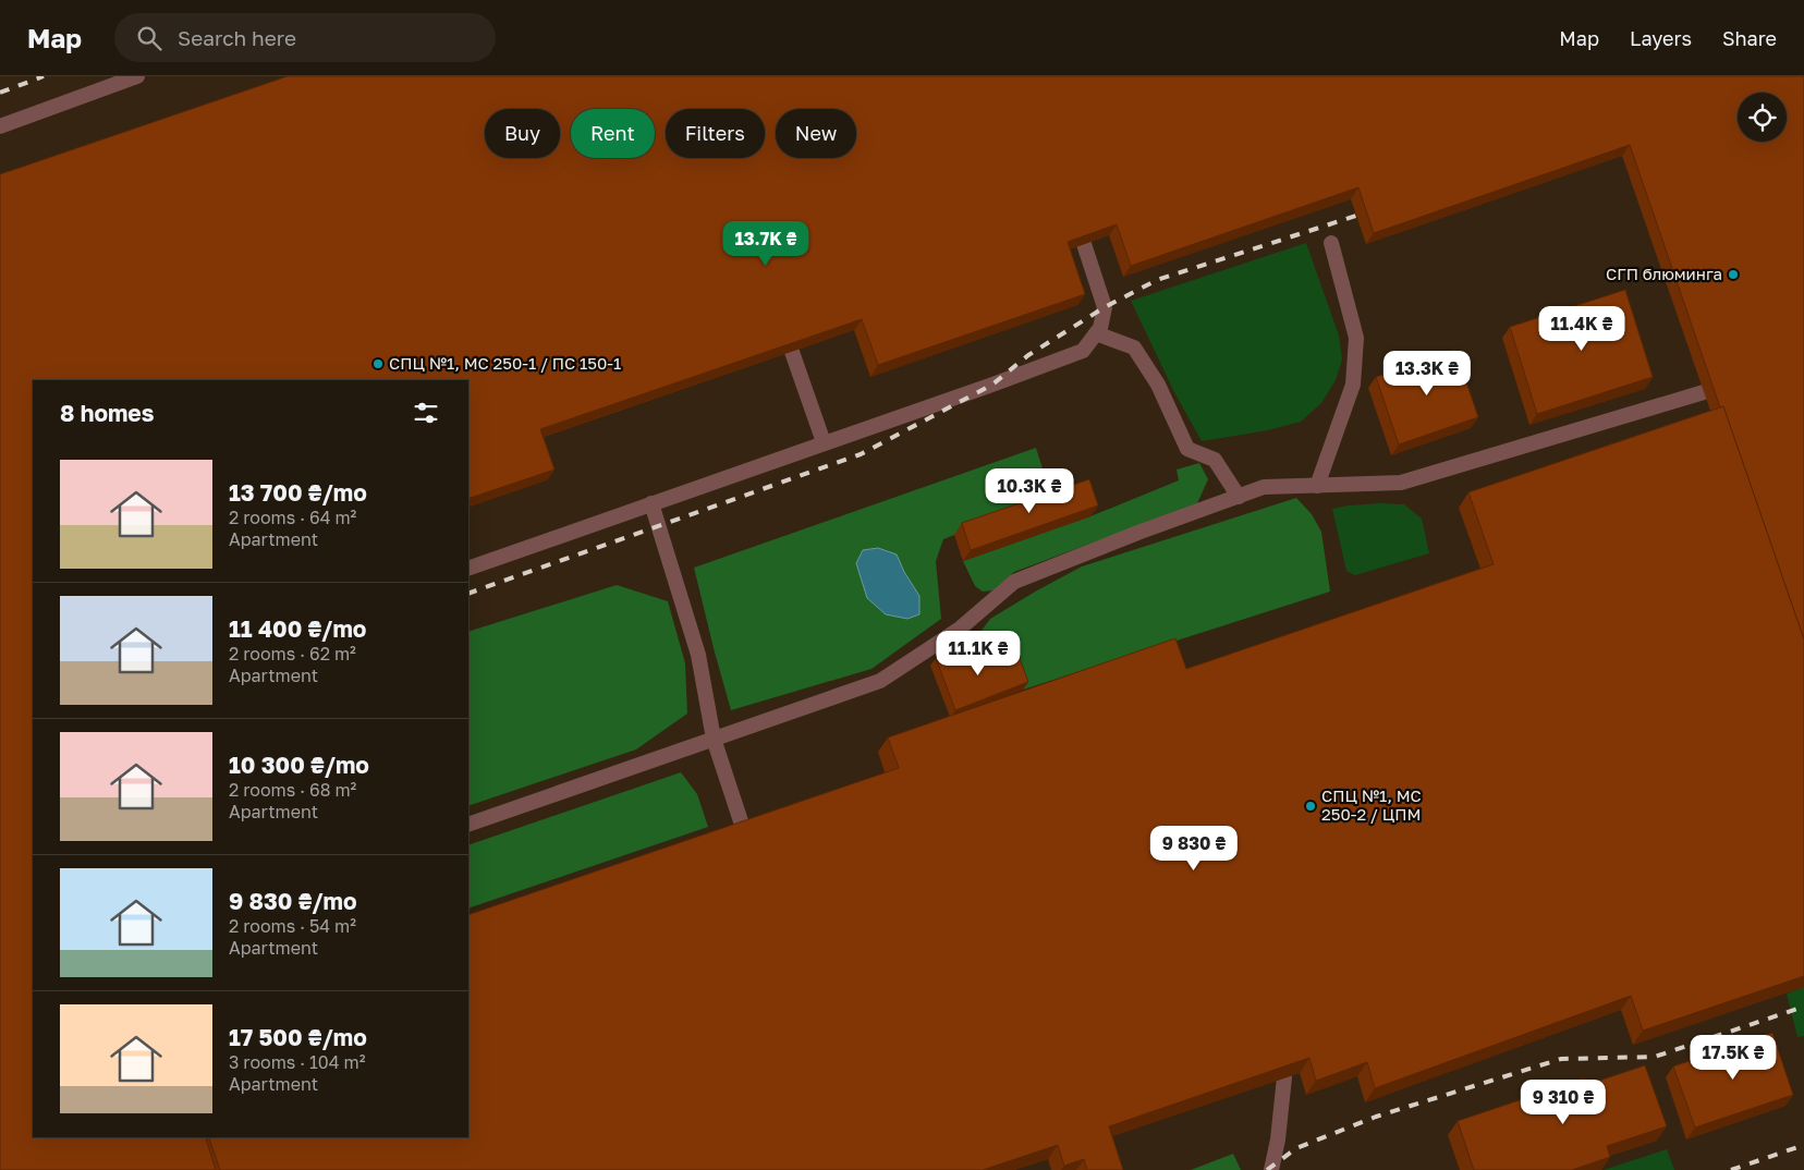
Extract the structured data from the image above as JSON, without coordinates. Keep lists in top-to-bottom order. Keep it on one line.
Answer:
{"places":["СГП блюминга","СПЦ №1, МС 250-1 / ПС 150-1","СПЦ №1, МС 250-2 / ЦПМ"],"page":{"header":"Map","search":"Search here","nav":["Map","Layers","Share"],"chip":["Buy","Rent","Filters","New"],"price":["13.7K ₴","11.4K ₴","13.3K ₴","10.3K ₴","11.1K ₴","9 830 ₴","17.5K ₴","9 310 ₴"],"heading":"8 homes","list":[{"name":"13 700 ₴/mo","note":"2 rooms · 64 m² · Apartment"},{"name":"11 400 ₴/mo","note":"2 rooms · 62 m² · Apartment"},{"name":"10 300 ₴/mo","note":"2 rooms · 68 m² · Apartment"},{"name":"9 830 ₴/mo","note":"2 rooms · 54 m² · Apartment"},{"name":"17 500 ₴/mo","note":"3 rooms · 104 m² · Apartment"}]}}
